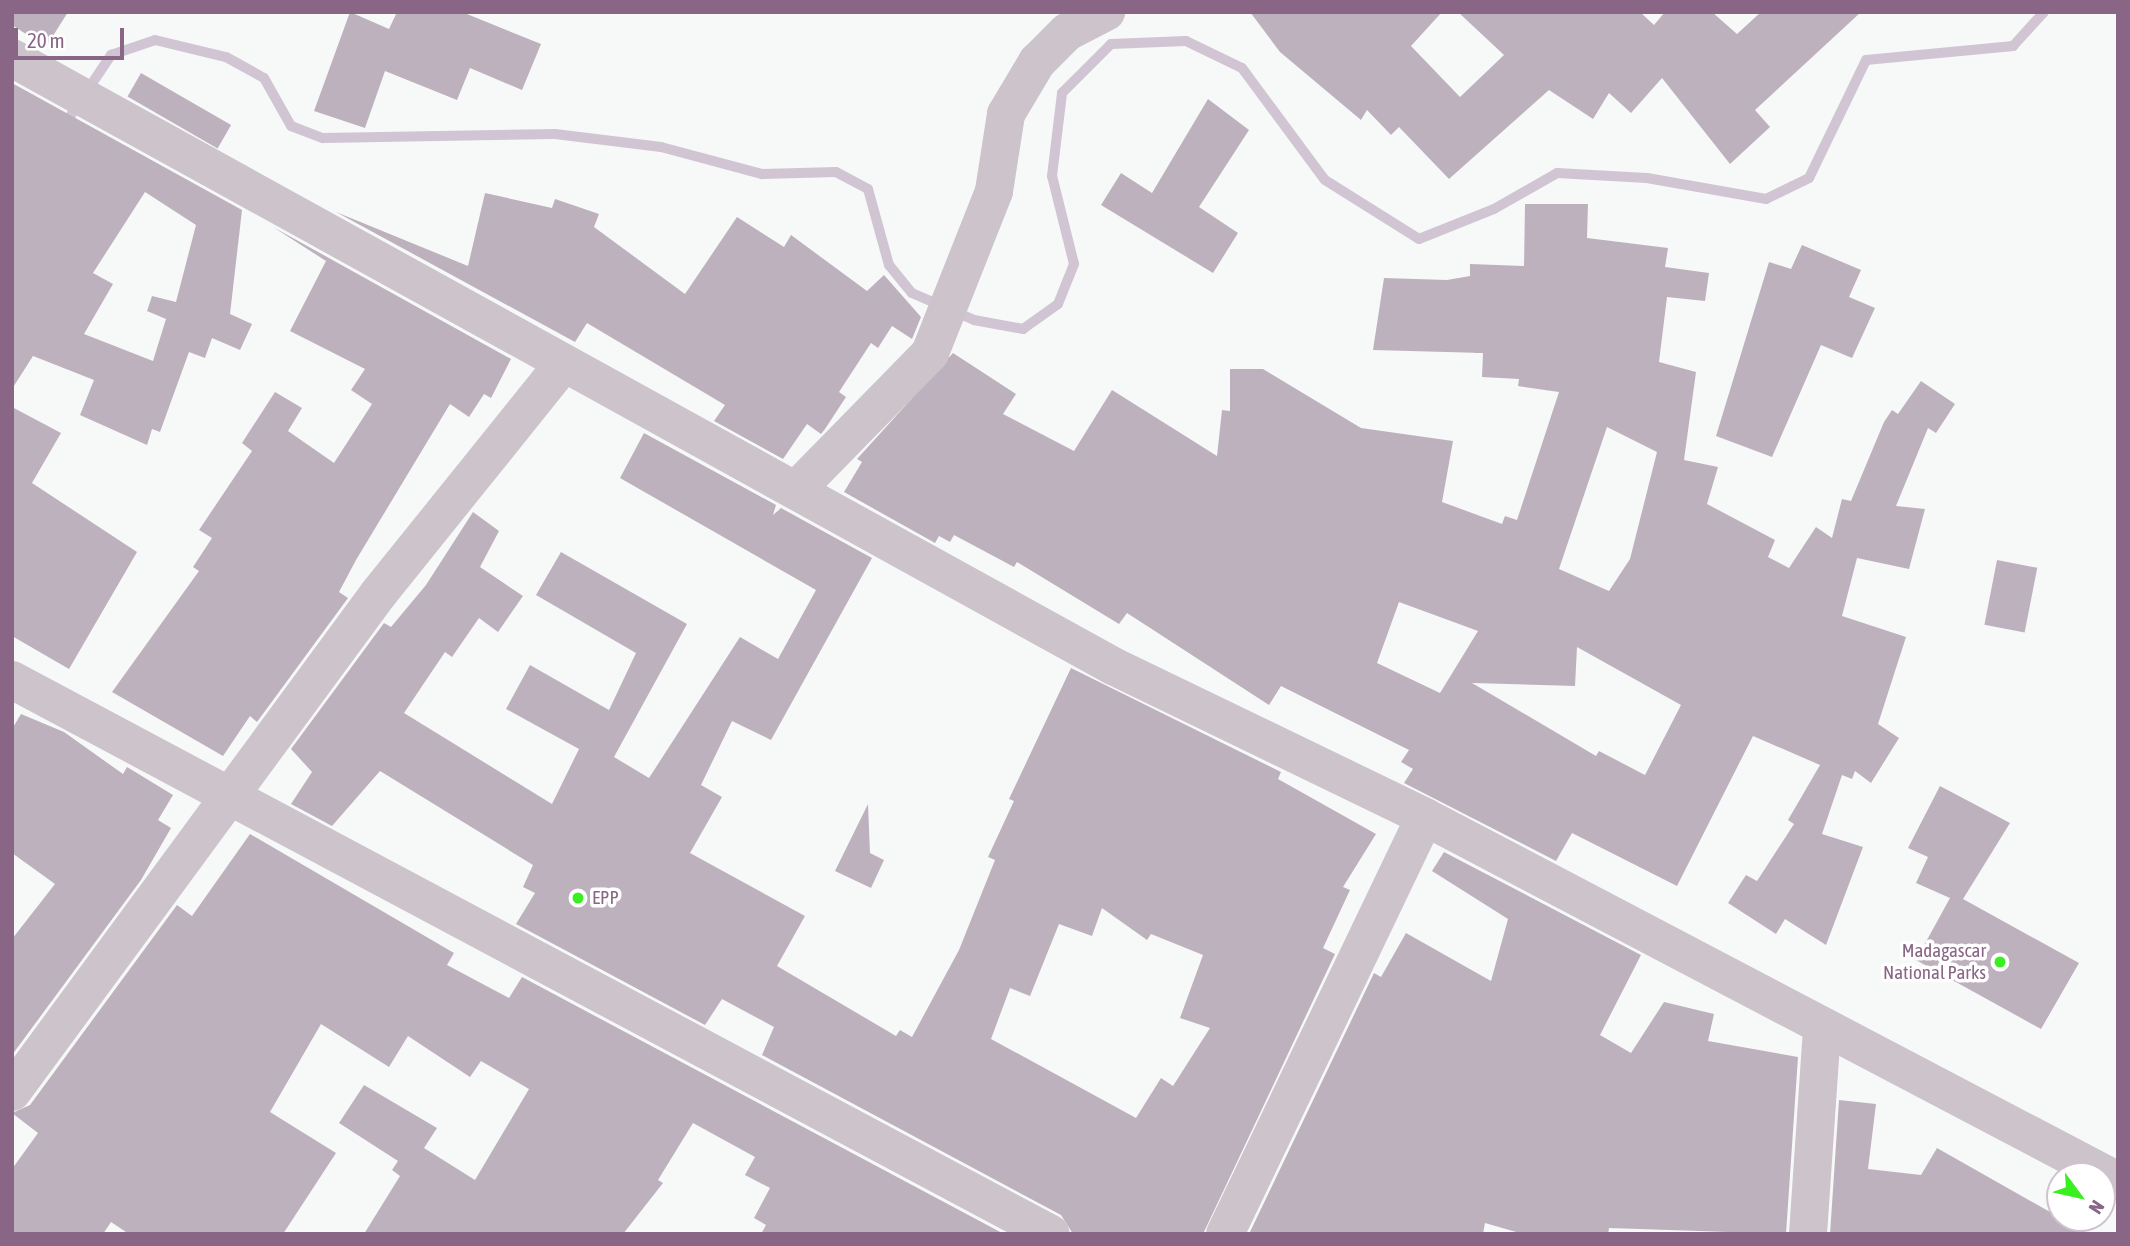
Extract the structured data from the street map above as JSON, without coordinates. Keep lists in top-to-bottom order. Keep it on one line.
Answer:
{"places":["EPP","Madagascar National Parks"],"scale_bar":"20 m","north":"bottom right"}
